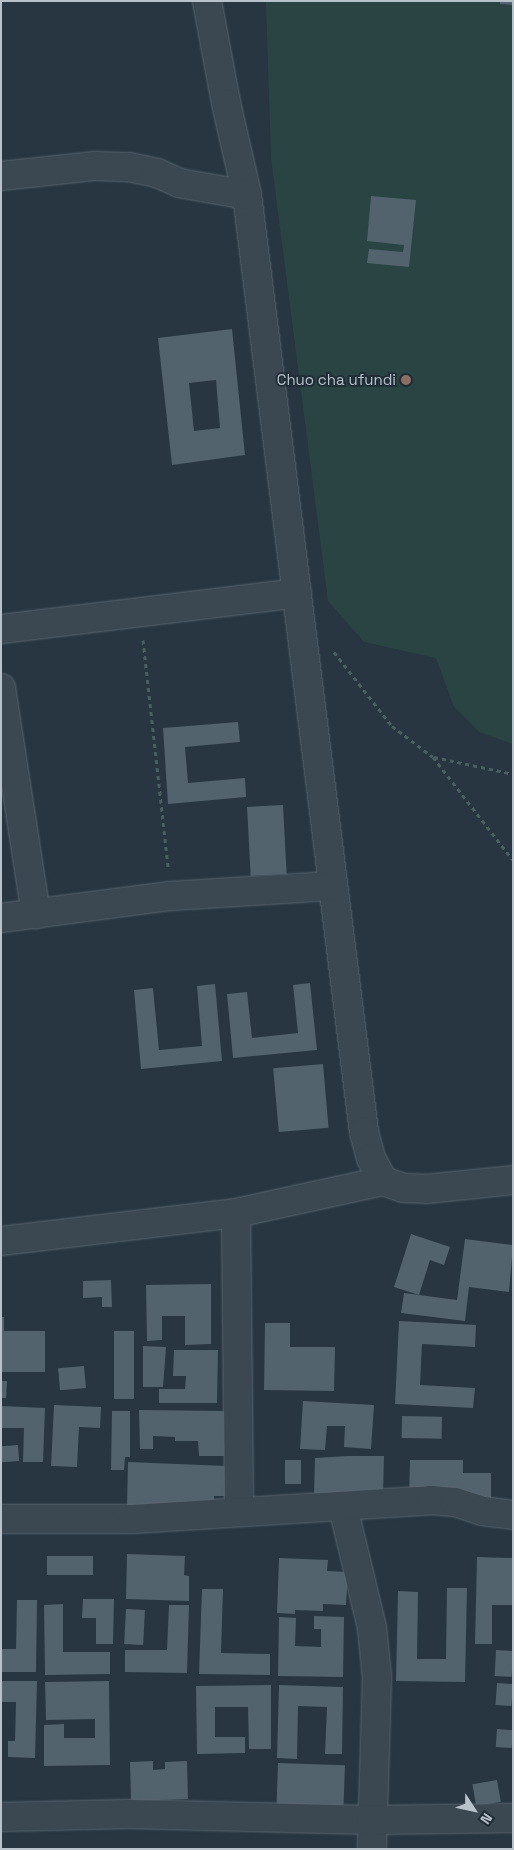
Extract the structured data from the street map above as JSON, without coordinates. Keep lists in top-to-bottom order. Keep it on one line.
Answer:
{"places":["Chuo cha ufundi"],"north":"bottom right"}
